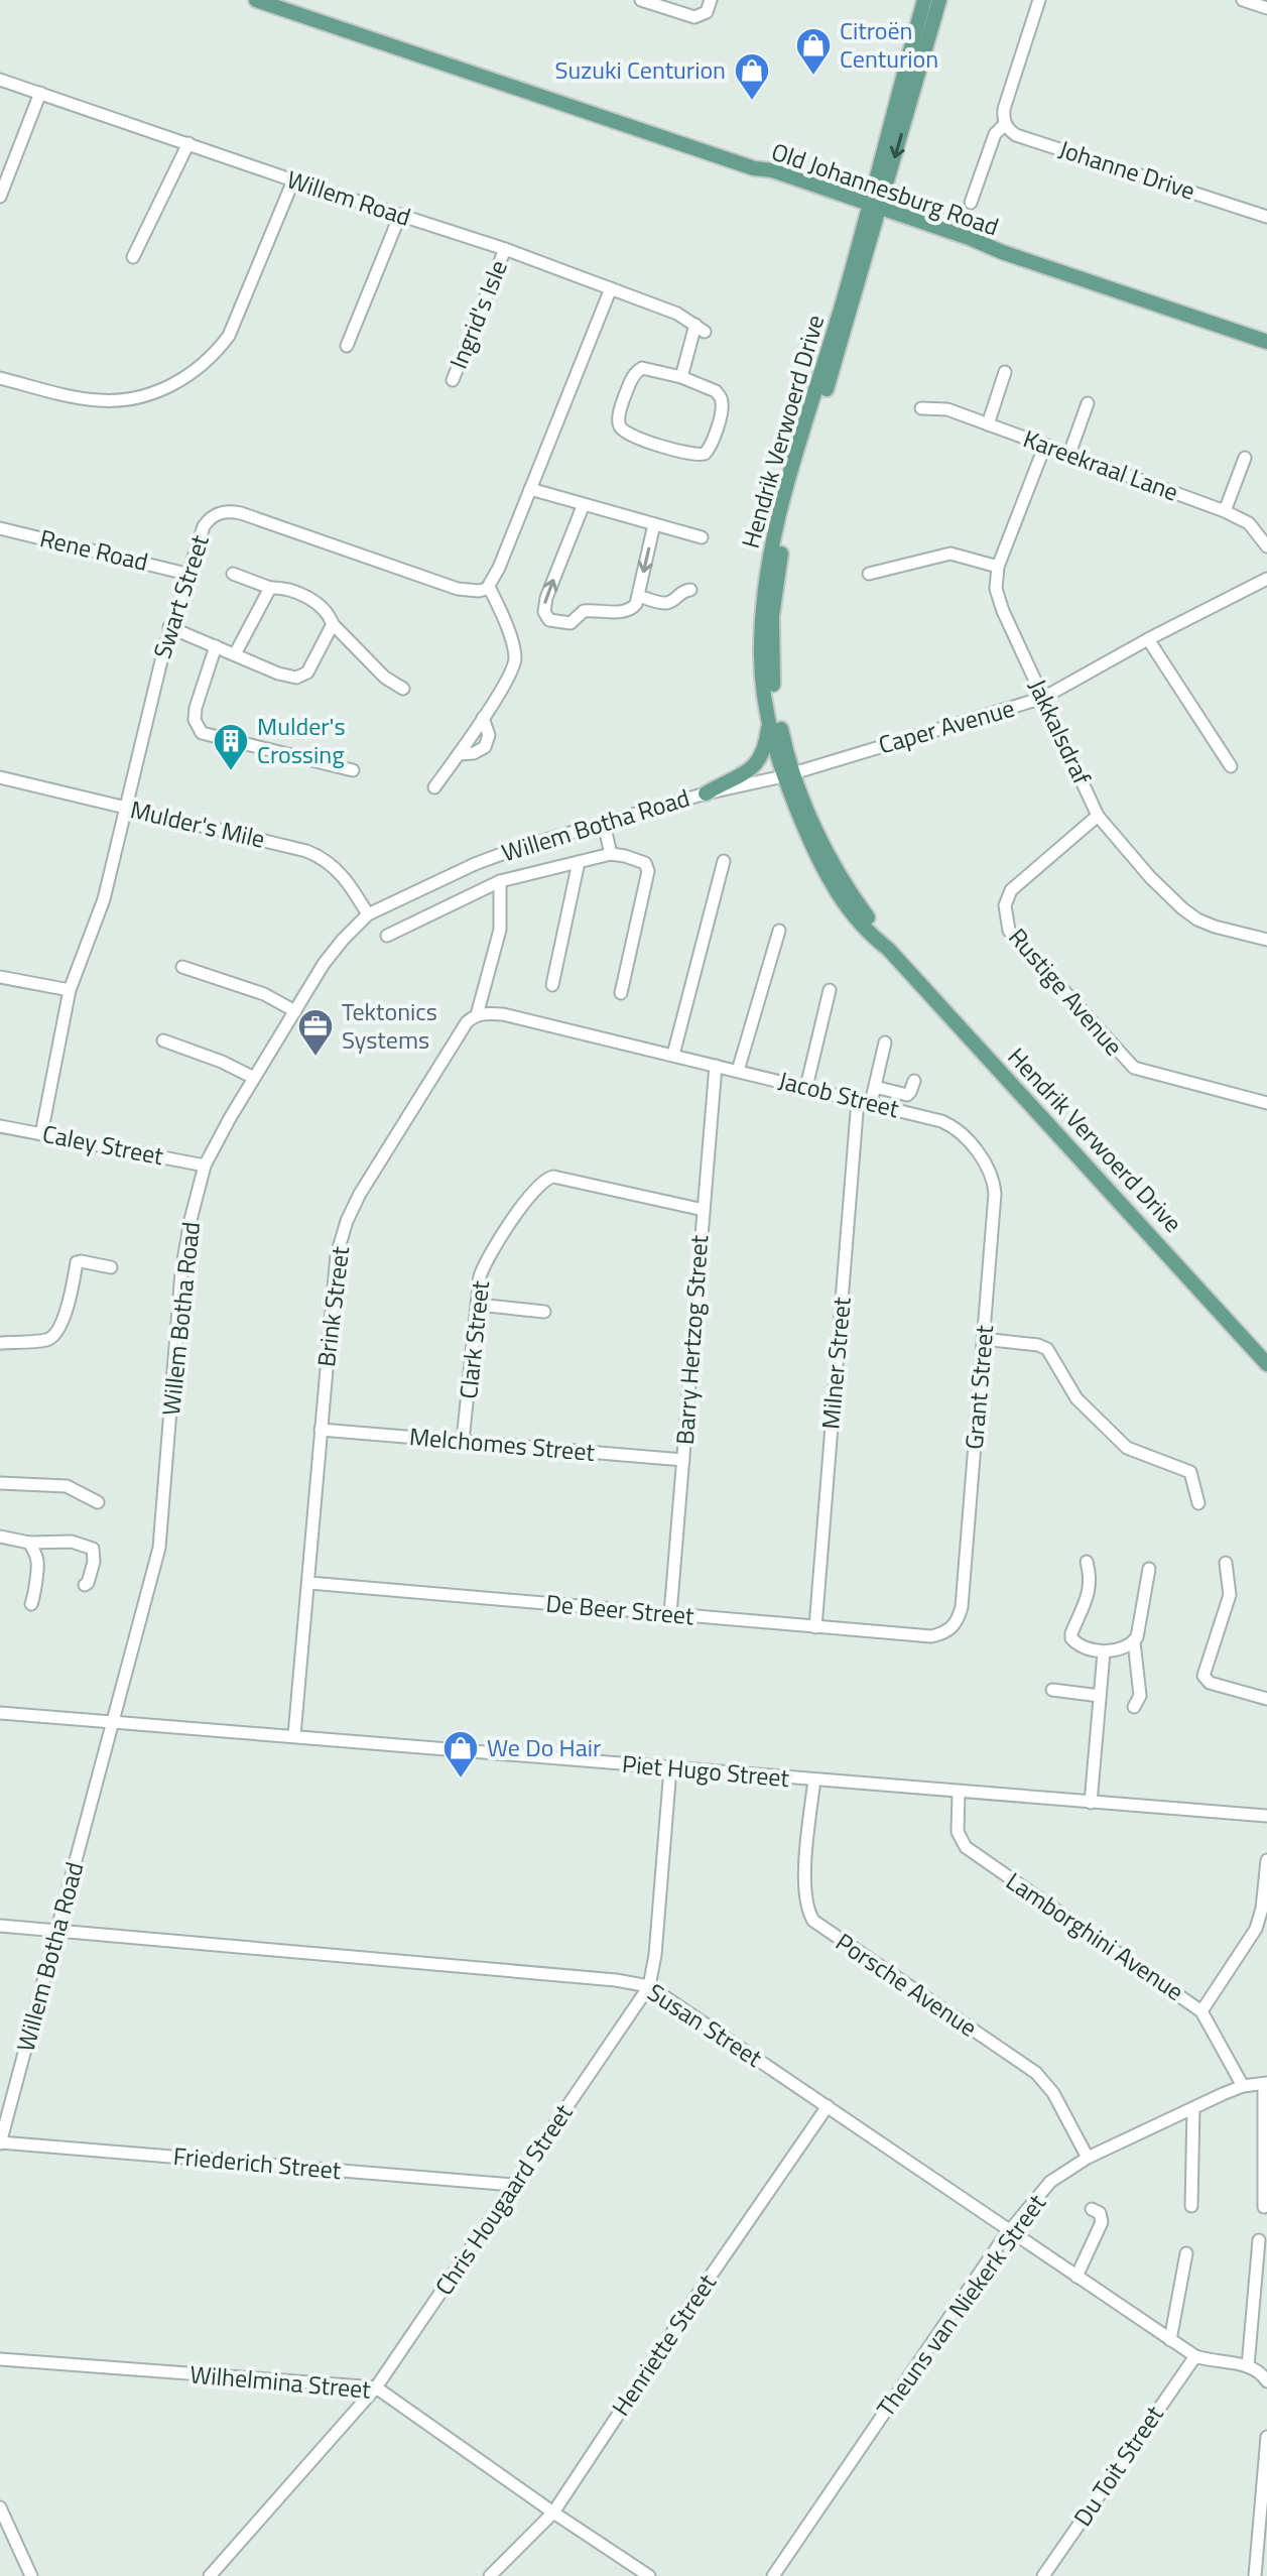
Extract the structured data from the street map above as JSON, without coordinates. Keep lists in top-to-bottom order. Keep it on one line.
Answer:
{"streets":{"main road":["Old Johannesburg Road","Hendrik Verwoerd Drive"],"street":["Johanne Drive","Willem Road","Ingrid's Isle","Kareekraal Lane","Rene Road","Swart Street","Caper Avenue","Jakkalsdraf","Mulder's Mile","Willem Botha Road","Rustige Avenue","Jacob Street","Caley Street","Brink Street","Clark Street","Barry Hertzog Street","Milner Street","Grant Street","Melchomes Street","De Beer Street","Piet Hugo Street","Lamborghini Avenue","Porsche Avenue","Susan Street","Friederich Street","Chris Hougaard Street","Theuns van Niekerk Street","Henriette Street","Wilhelmina Street","Du Toit Street"]},"crossings":[["Old Johannesburg Road","Hendrik Verwoerd Drive"],["Willem Road","Ingrid's Isle"],["Hendrik Verwoerd Drive","Caper Avenue"],["Hendrik Verwoerd Drive","Willem Botha Road"],["Kareekraal Lane","Jakkalsdraf"],["Rene Road","Swart Street"],["Swart Street","Mulder's Mile"],["Swart Street","Caley Street"],["Caper Avenue","Jakkalsdraf"],["Caper Avenue","Willem Botha Road"],["Jakkalsdraf","Rustige Avenue"],["Mulder's Mile","Willem Botha Road"],["Willem Botha Road","Caley Street"],["Willem Botha Road","Piet Hugo Street"],["Willem Botha Road","Susan Street"],["Willem Botha Road","Friederich Street"],["Jacob Street","Barry Hertzog Street"],["Jacob Street","Milner Street"],["Jacob Street","Grant Street"],["Brink Street","Melchomes Street"],["Brink Street","De Beer Street"],["Brink Street","Piet Hugo Street"],["Clark Street","Barry Hertzog Street"],["Clark Street","Melchomes Street"],["Barry Hertzog Street","Melchomes Street"],["Barry Hertzog Street","De Beer Street"],["Milner Street","De Beer Street"],["Grant Street","De Beer Street"],["Piet Hugo Street","Lamborghini Avenue"],["Piet Hugo Street","Porsche Avenue"],["Piet Hugo Street","Chris Hougaard Street"],["Lamborghini Avenue","Theuns van Niekerk Street"],["Porsche Avenue","Theuns van Niekerk Street"],["Susan Street","Chris Hougaard Street"],["Susan Street","Theuns van Niekerk Street"],["Susan Street","Henriette Street"],["Susan Street","Du Toit Street"],["Friederich Street","Chris Hougaard Street"],["Chris Hougaard Street","Wilhelmina Street"],["Henriette Street","Wilhelmina Street"]],"places":{"shop":["Citroën Centurion","Suzuki Centurion","We Do Hair"],"building":["Mulder's Crossing"],"office":["Tektonics Systems"]}}
